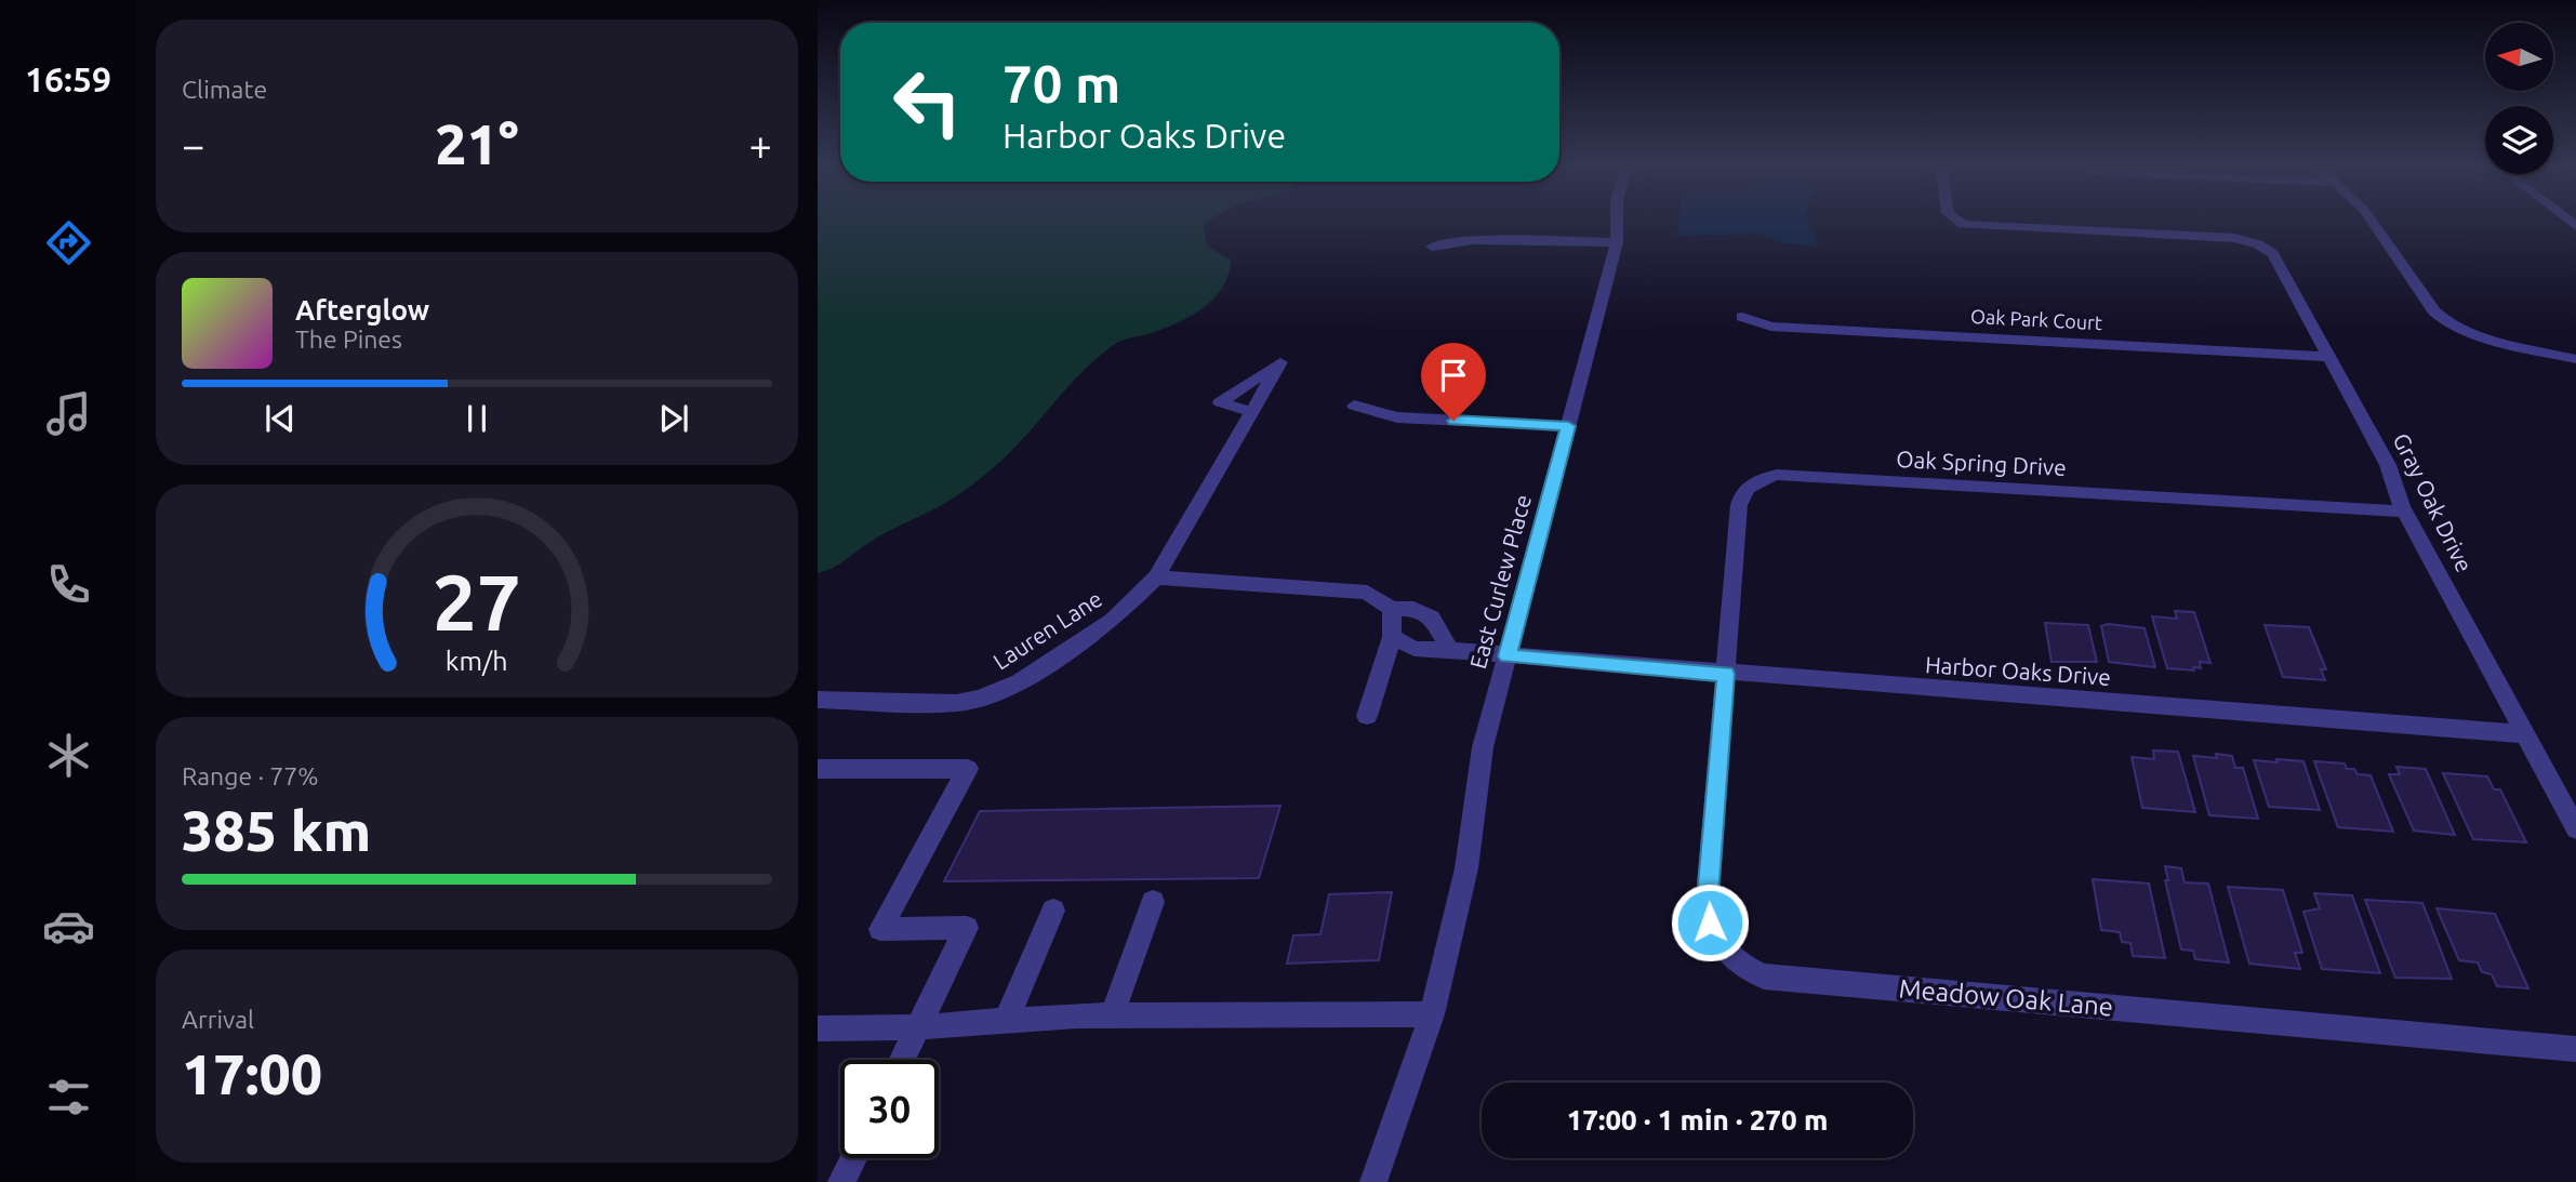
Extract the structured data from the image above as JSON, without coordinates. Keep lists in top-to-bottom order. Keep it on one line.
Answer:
{"streets":{"street":["Oak Park Court","Oak Spring Drive","Gray Oak Drive","East Curlew Place","Lauren Lane","Harbor Oaks Drive","Meadow Oak Lane"]},"crossings":[["Oak Park Court","Gray Oak Drive"],["Oak Spring Drive","Gray Oak Drive"],["Oak Spring Drive","Harbor Oaks Drive"],["Oak Spring Drive","Meadow Oak Lane"],["Gray Oak Drive","Harbor Oaks Drive"],["East Curlew Place","Harbor Oaks Drive"],["Harbor Oaks Drive","Meadow Oak Lane"]],"north":"left","page":{"tabs":"16:59","tile":["Climate",["Range · 77%","385 km"],["Arrival","17:00"]],"turn":["70 m","Harbor Oaks Drive"],"heat":["−","21°","+"],"song":["Afterglow","The Pines"],"limit":"30","trip":"17:00 · 1 min · 270 m","gauge":["27","km/h"]}}
